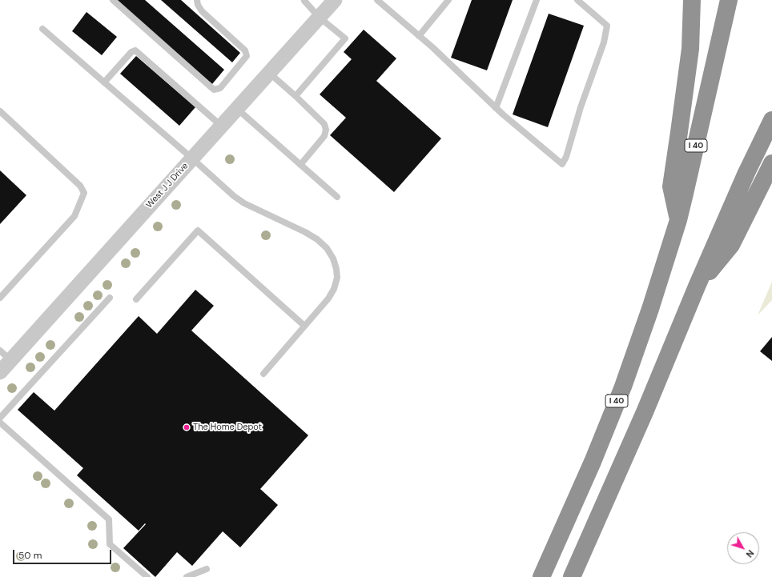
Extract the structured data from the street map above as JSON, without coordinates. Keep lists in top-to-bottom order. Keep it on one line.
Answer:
{"streets":{"highway":["I 40"],"street":["West J J Drive"]},"places":["The Home Depot"],"scale_bar":"50 m","north":"bottom right"}
